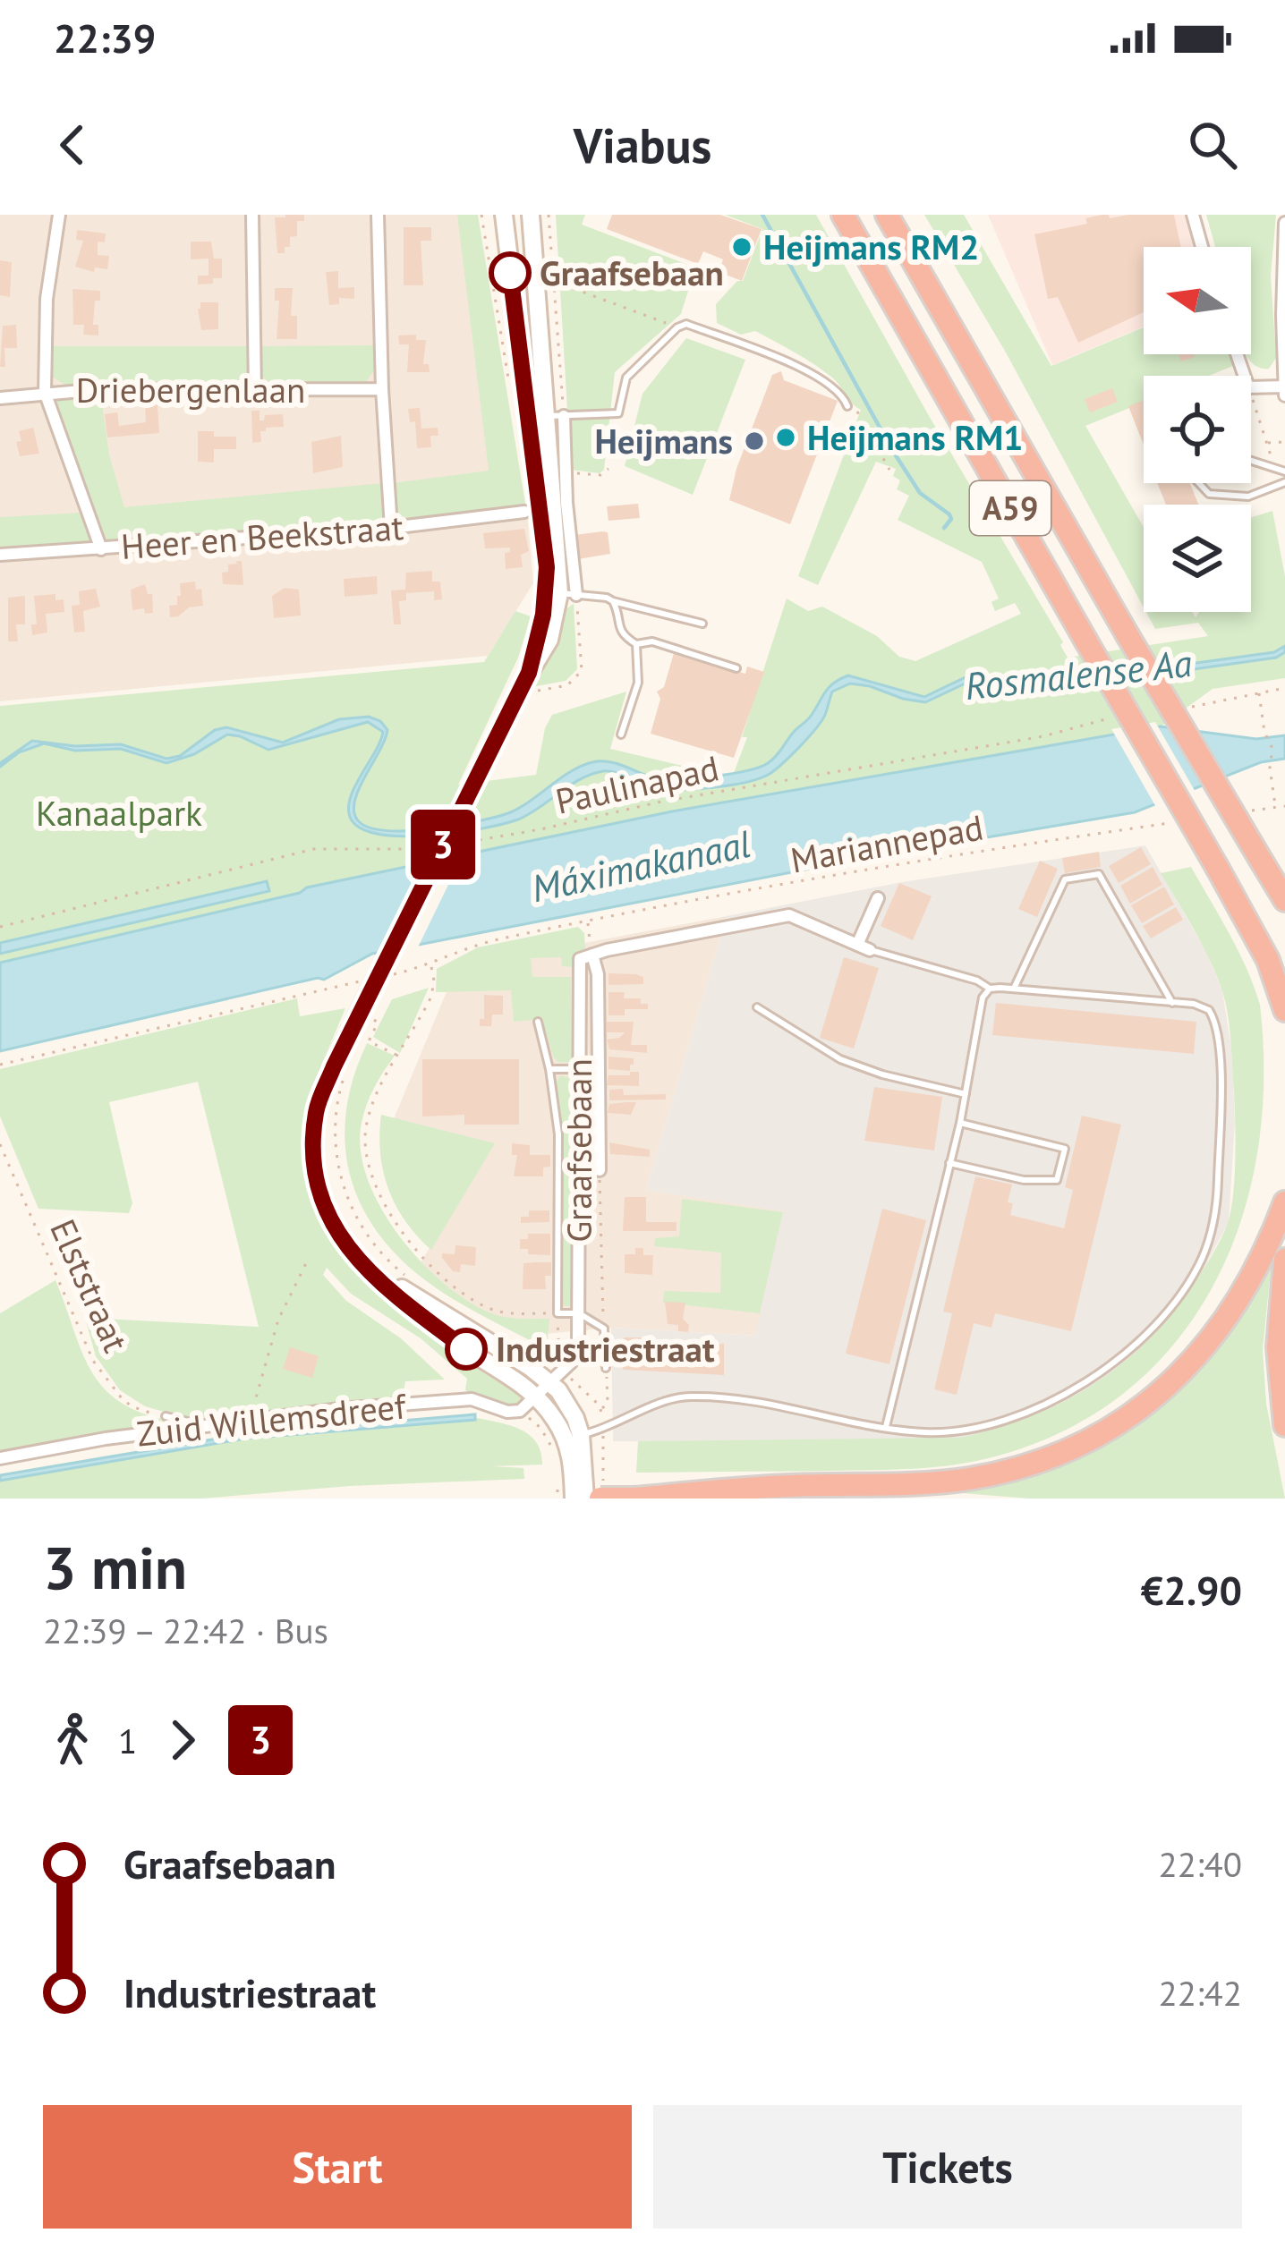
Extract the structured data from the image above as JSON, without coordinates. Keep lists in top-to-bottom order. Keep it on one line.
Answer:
{"streets":{"highway":["A59"],"street":["Driebergenlaan","Heer en Beekstraat","Graafsebaan","Zuid Willemsdreef"],"path":["Paulinapad","Mariannepad","Elststraat"]},"water":["Rosmalense Aa","Máximakanaal"],"parks":["Kanaalpark"],"places":["Heijmans RM2","Graafsebaan","Heijmans RM1","Heijmans","Industriestraat"],"lines":["bus line 3"],"north":"left","page":{"status":"22:39","header":"Viabus","on_map":"3","heading":["3 min","22:39 – 22:42 · Bus","€2.90"],"legs":["1","3"],"list":[{"name":"Graafsebaan","value":"22:40"},{"name":"Industriestraat","value":"22:42"}],"buttons":["Start","Tickets"]}}
